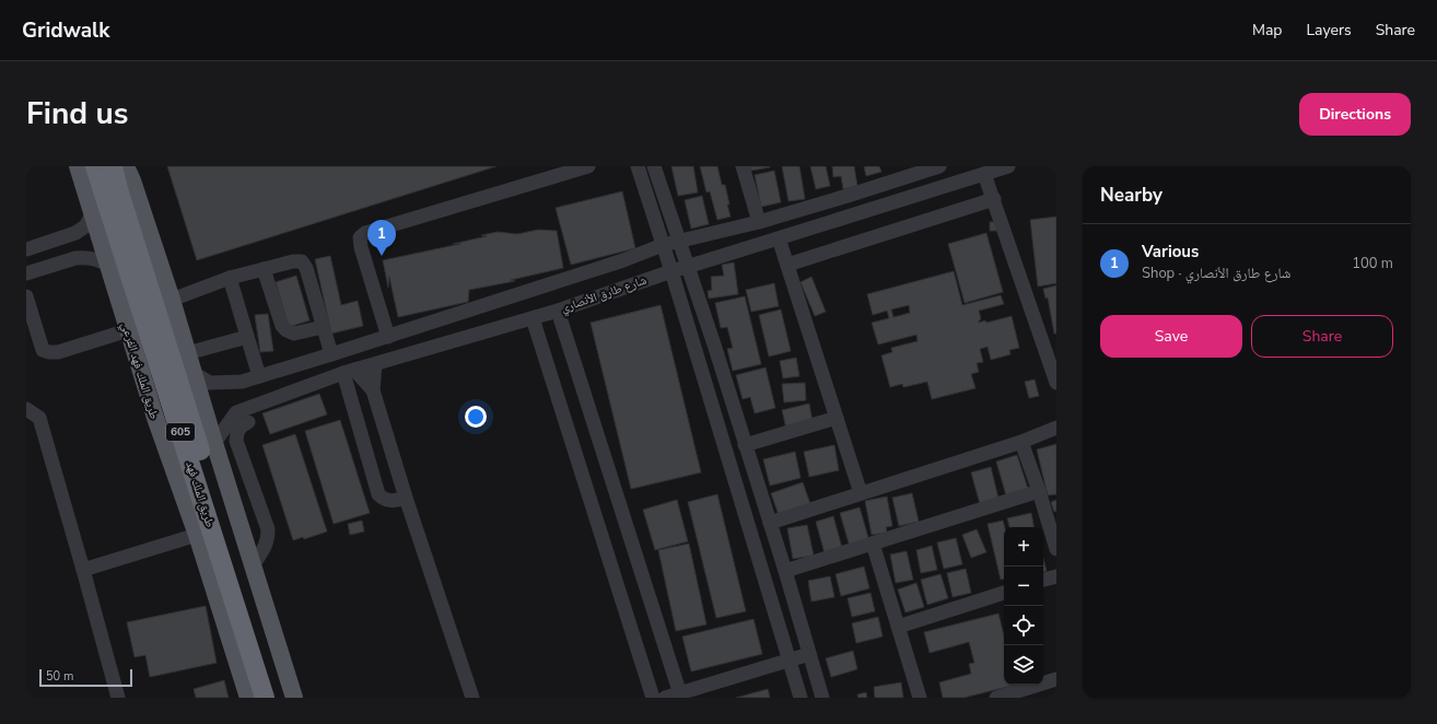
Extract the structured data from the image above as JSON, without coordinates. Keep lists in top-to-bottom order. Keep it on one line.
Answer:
{"streets":{"highway":["605","طريق الملك فهد"],"main road":["طريق الملك فهد الفرعي"],"street":["شارع طارق الأنصاري"]},"scale_bar":"50 m","page":{"header":"Gridwalk","nav":["Map","Layers","Share"],"title":"Find us","buttons":["Directions",["Save","Share"]],"heading":"Nearby","pins":"1","list":[{"mark":"1","name":"Various","note":"Shop · شارع طارق الأنصاري","value":"100 m"}],"map_buttons":["+","−"],"scale":"50 m"}}
